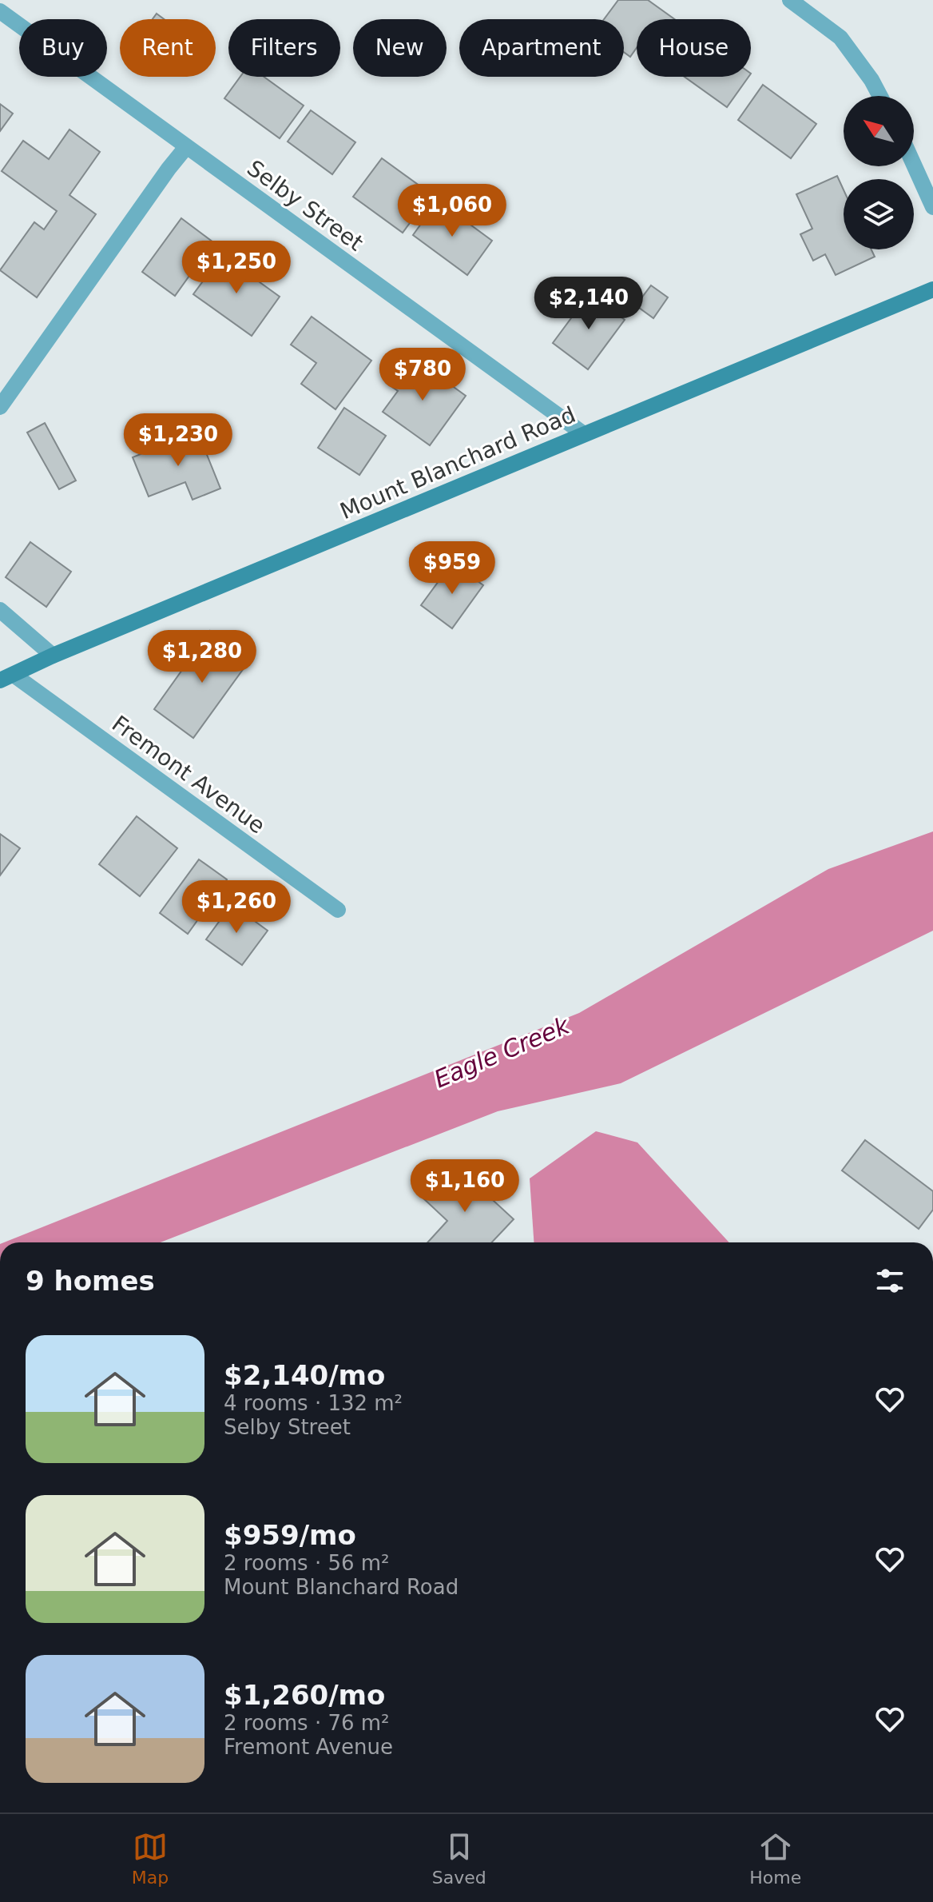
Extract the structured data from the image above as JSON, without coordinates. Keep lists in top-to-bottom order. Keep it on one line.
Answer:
{"streets":{"main road":["Mount Blanchard Road"],"street":["Selby Street","Fremont Avenue"]},"crossings":[["Selby Street","Mount Blanchard Road"],["Mount Blanchard Road","Fremont Avenue"]],"water":["Eagle Creek"],"north":"top left","page":{"chip":["Buy","Rent","Filters","New","Apartment","House"],"price":["$1,060","$1,250","$2,140","$780","$1,230","$959","$1,280","$1,260","$1,160"],"heading":"9 homes","list":[{"name":"$2,140/mo","note":"4 rooms · 132 m² · Selby Street"},{"name":"$959/mo","note":"2 rooms · 56 m² · Mount Blanchard Road"},{"name":"$1,260/mo","note":"2 rooms · 76 m² · Fremont Avenue"}],"tabs":["Map","Saved","Home"]}}
